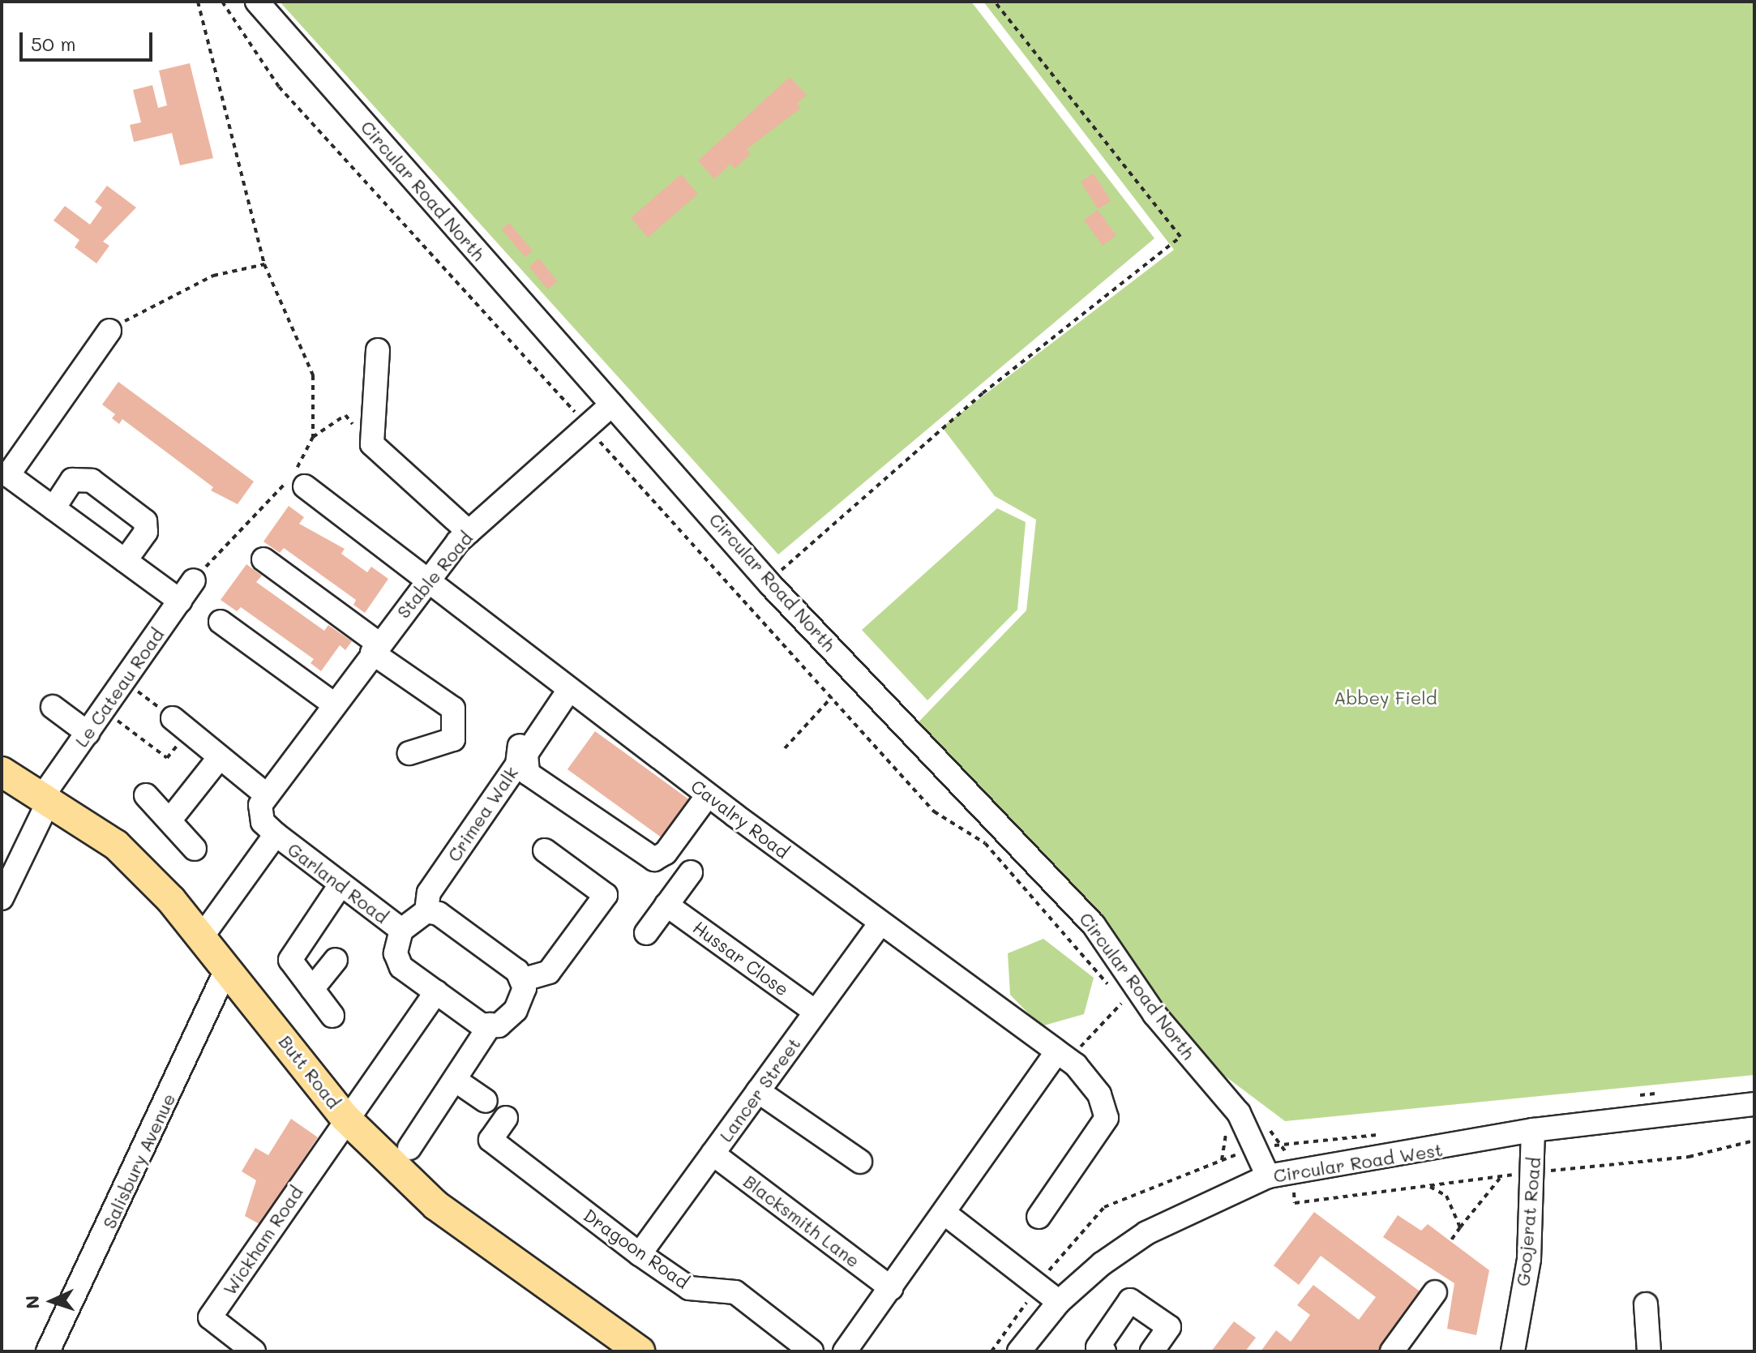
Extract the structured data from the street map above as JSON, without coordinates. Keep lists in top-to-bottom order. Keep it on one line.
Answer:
{"streets":{"main road":["Butt Road"],"street":["Circular Road North","Stable Road","Le Cateau Road","Crimea Walk","Cavalry Road","Garland Road","Hussar Close","Lancer Street","Salisbury Avenue","Circular Road West","Blacksmith Lane","Goojerat Road","Wickham Road","Dragoon Road"]},"crossings":[["Circular Road North","Stable Road"],["Circular Road North","Circular Road West"],["Stable Road","Cavalry Road"],["Stable Road","Garland Road"],["Le Cateau Road","Butt Road"],["Crimea Walk","Cavalry Road"],["Crimea Walk","Garland Road"],["Cavalry Road","Lancer Street"],["Garland Road","Butt Road"],["Hussar Close","Lancer Street"],["Butt Road","Salisbury Avenue"],["Butt Road","Wickham Road"],["Lancer Street","Blacksmith Lane"],["Lancer Street","Dragoon Road"],["Circular Road West","Goojerat Road"]],"parks":["Abbey Field"],"scale_bar":"50 m","north":"left"}
